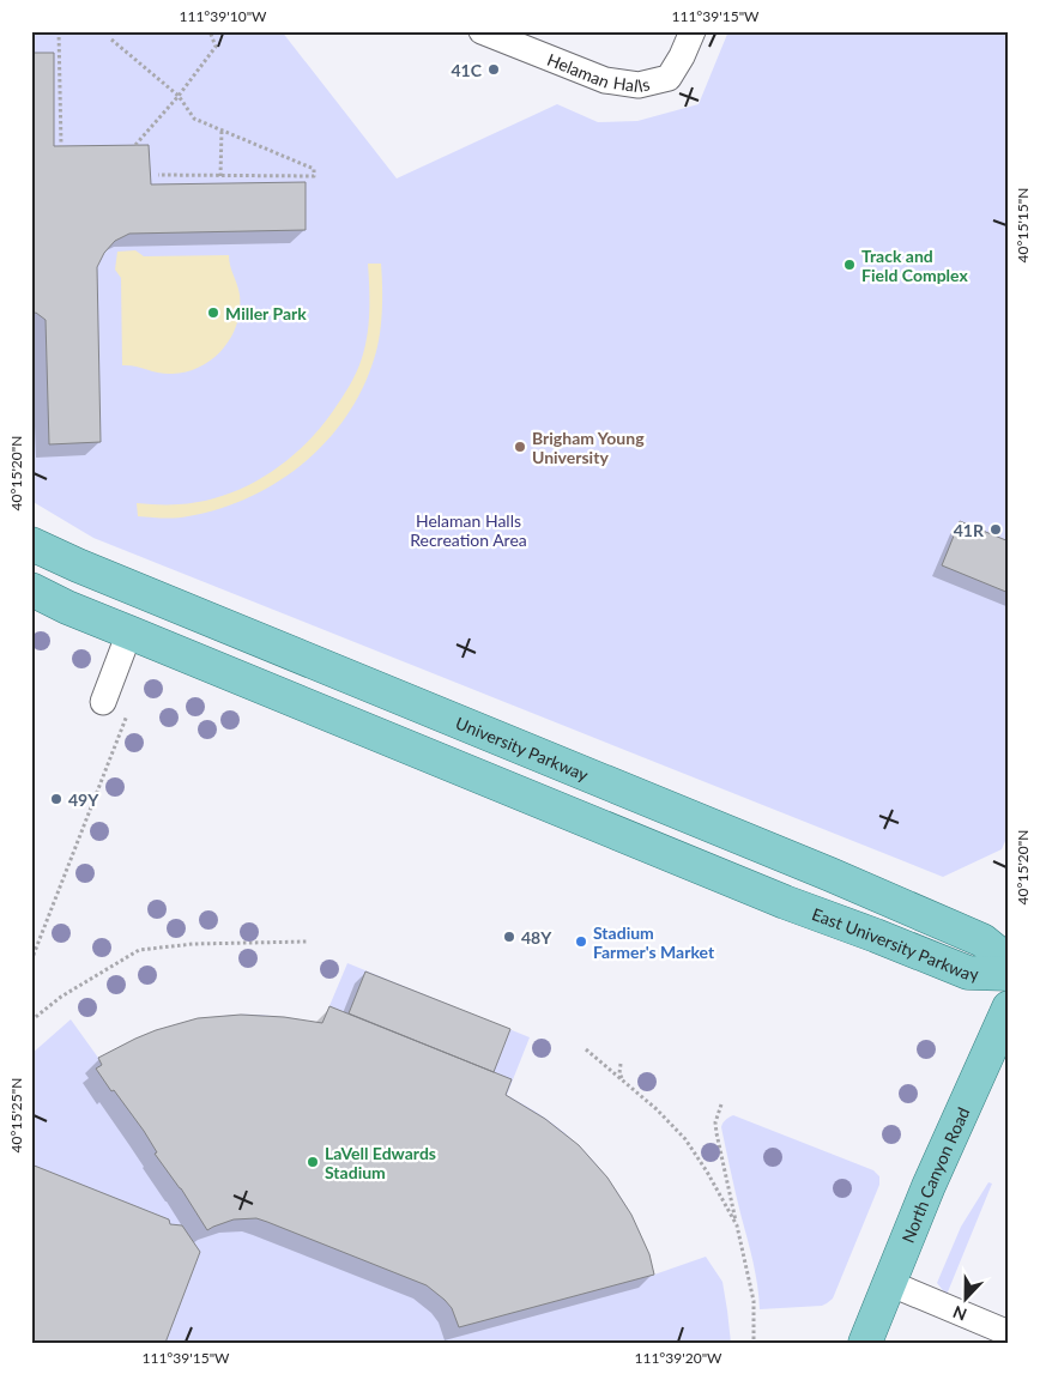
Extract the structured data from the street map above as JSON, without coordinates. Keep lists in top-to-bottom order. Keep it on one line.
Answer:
{"streets":{"main road":["University Parkway","East University Parkway","North Canyon Road"],"lane":["Helaman Halls"]},"parks":["Helaman Halls Recreation Area"],"places":["41C","Track and Field Complex","Miller Park","Brigham Young University","41R","49Y","48Y","Stadium Farmer's Market","LaVell Edwards Stadium"],"north":"bottom","coordinates":["111°39'10\"W","111°39'15\"W","40°15'15\"N","40°15'20\"N","40°15'25\"N","111°39'20\"W"]}
